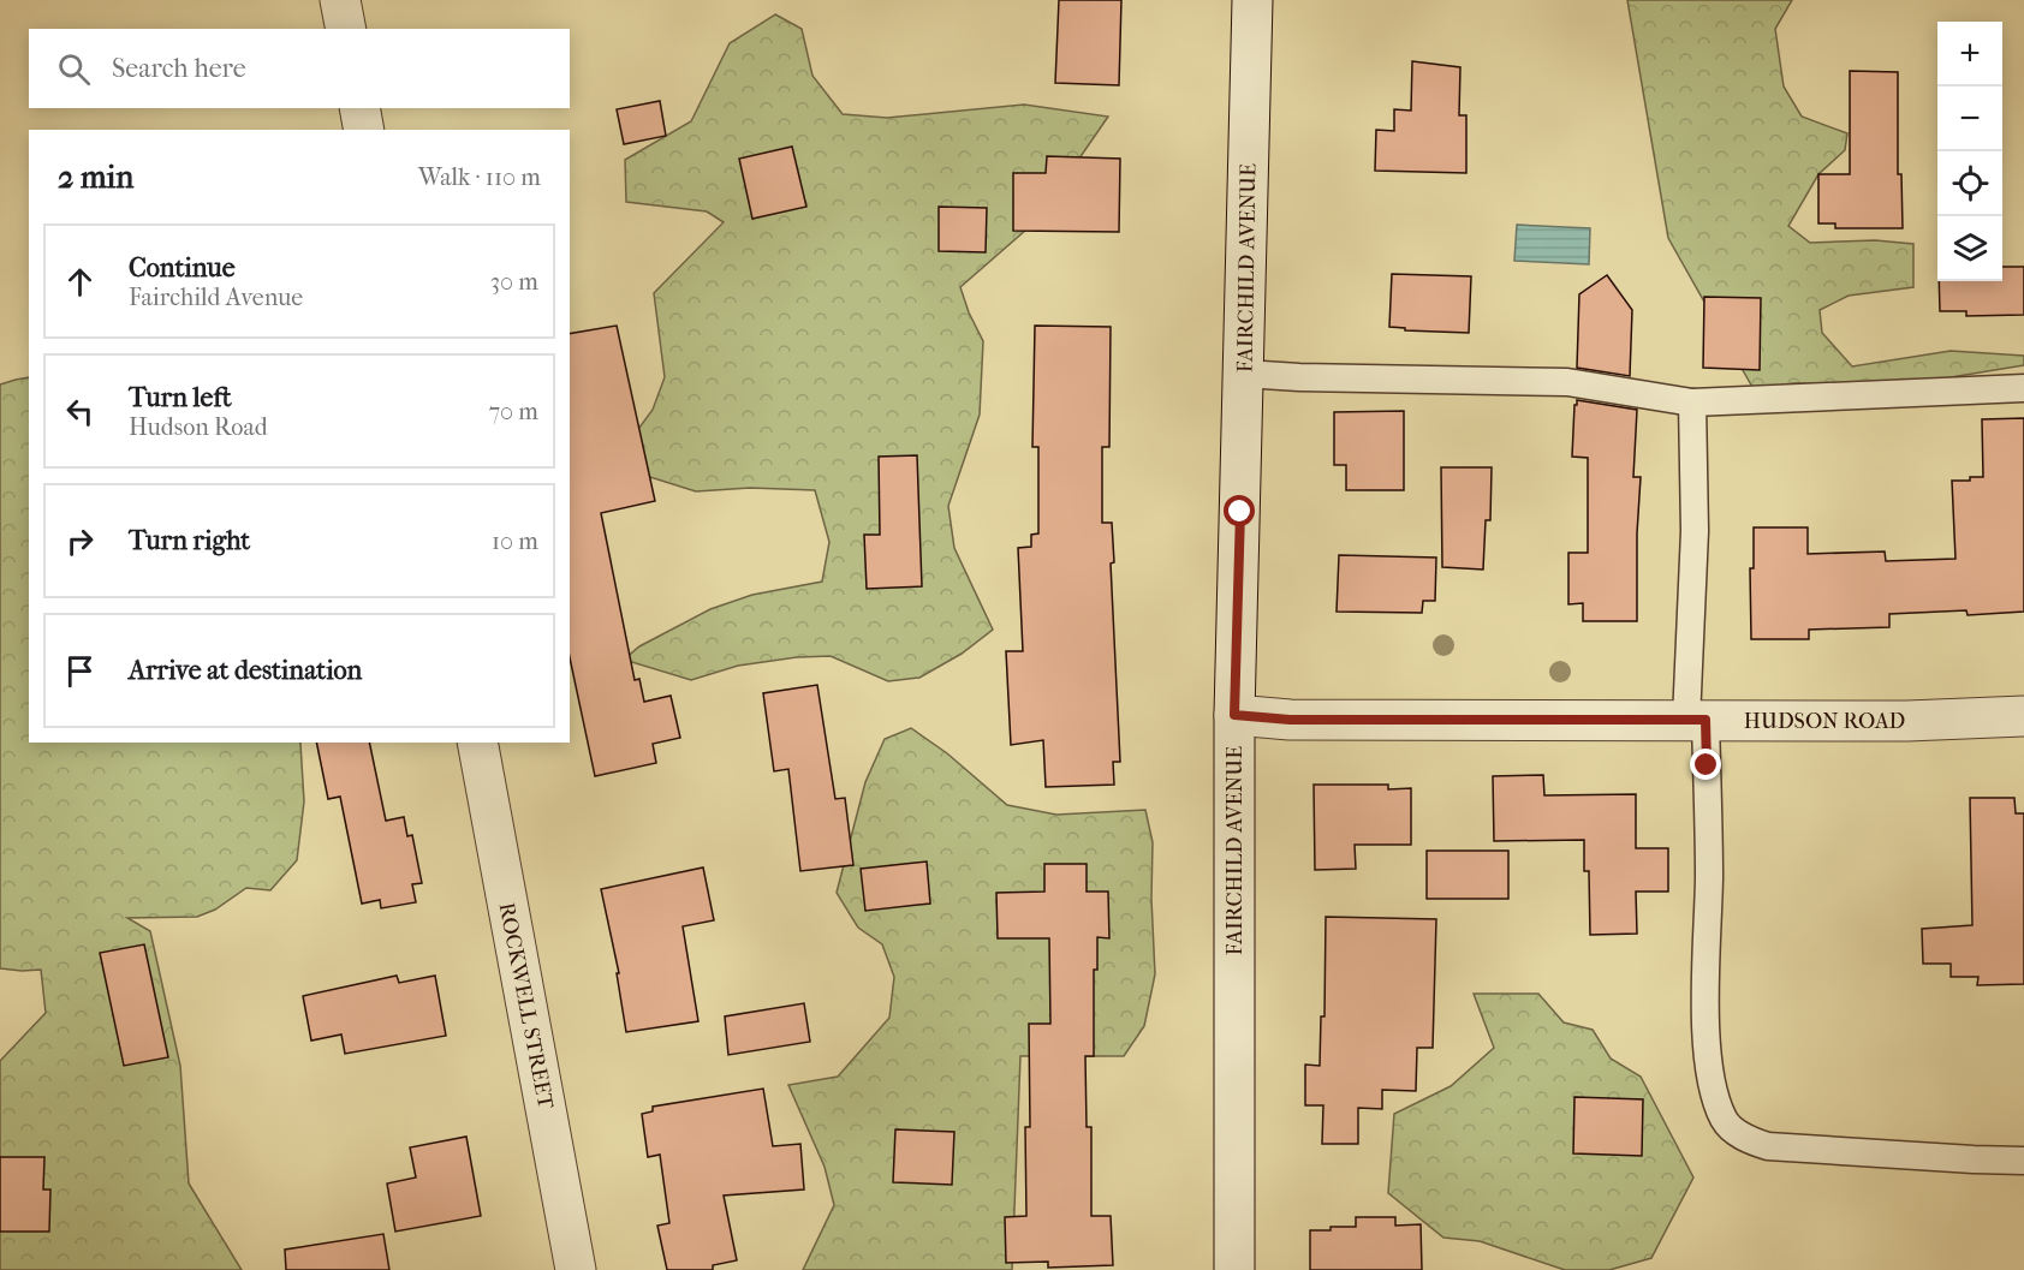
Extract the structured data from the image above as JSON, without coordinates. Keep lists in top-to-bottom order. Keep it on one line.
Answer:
{"streets":{"street":["FAIRCHILD AVENUE","HUDSON ROAD","ROCKWELL STREET"]},"crossings":[["FAIRCHILD AVENUE","HUDSON ROAD"]],"page":{"map_buttons":["+","−"],"search":"Search here","heading":["2 min","Walk · 110 m"],"list":[["Continue","Fairchild Avenue","30 m"],["Turn left","Hudson Road","70 m"],["Turn right","10 m"],"Arrive at destination"]}}
